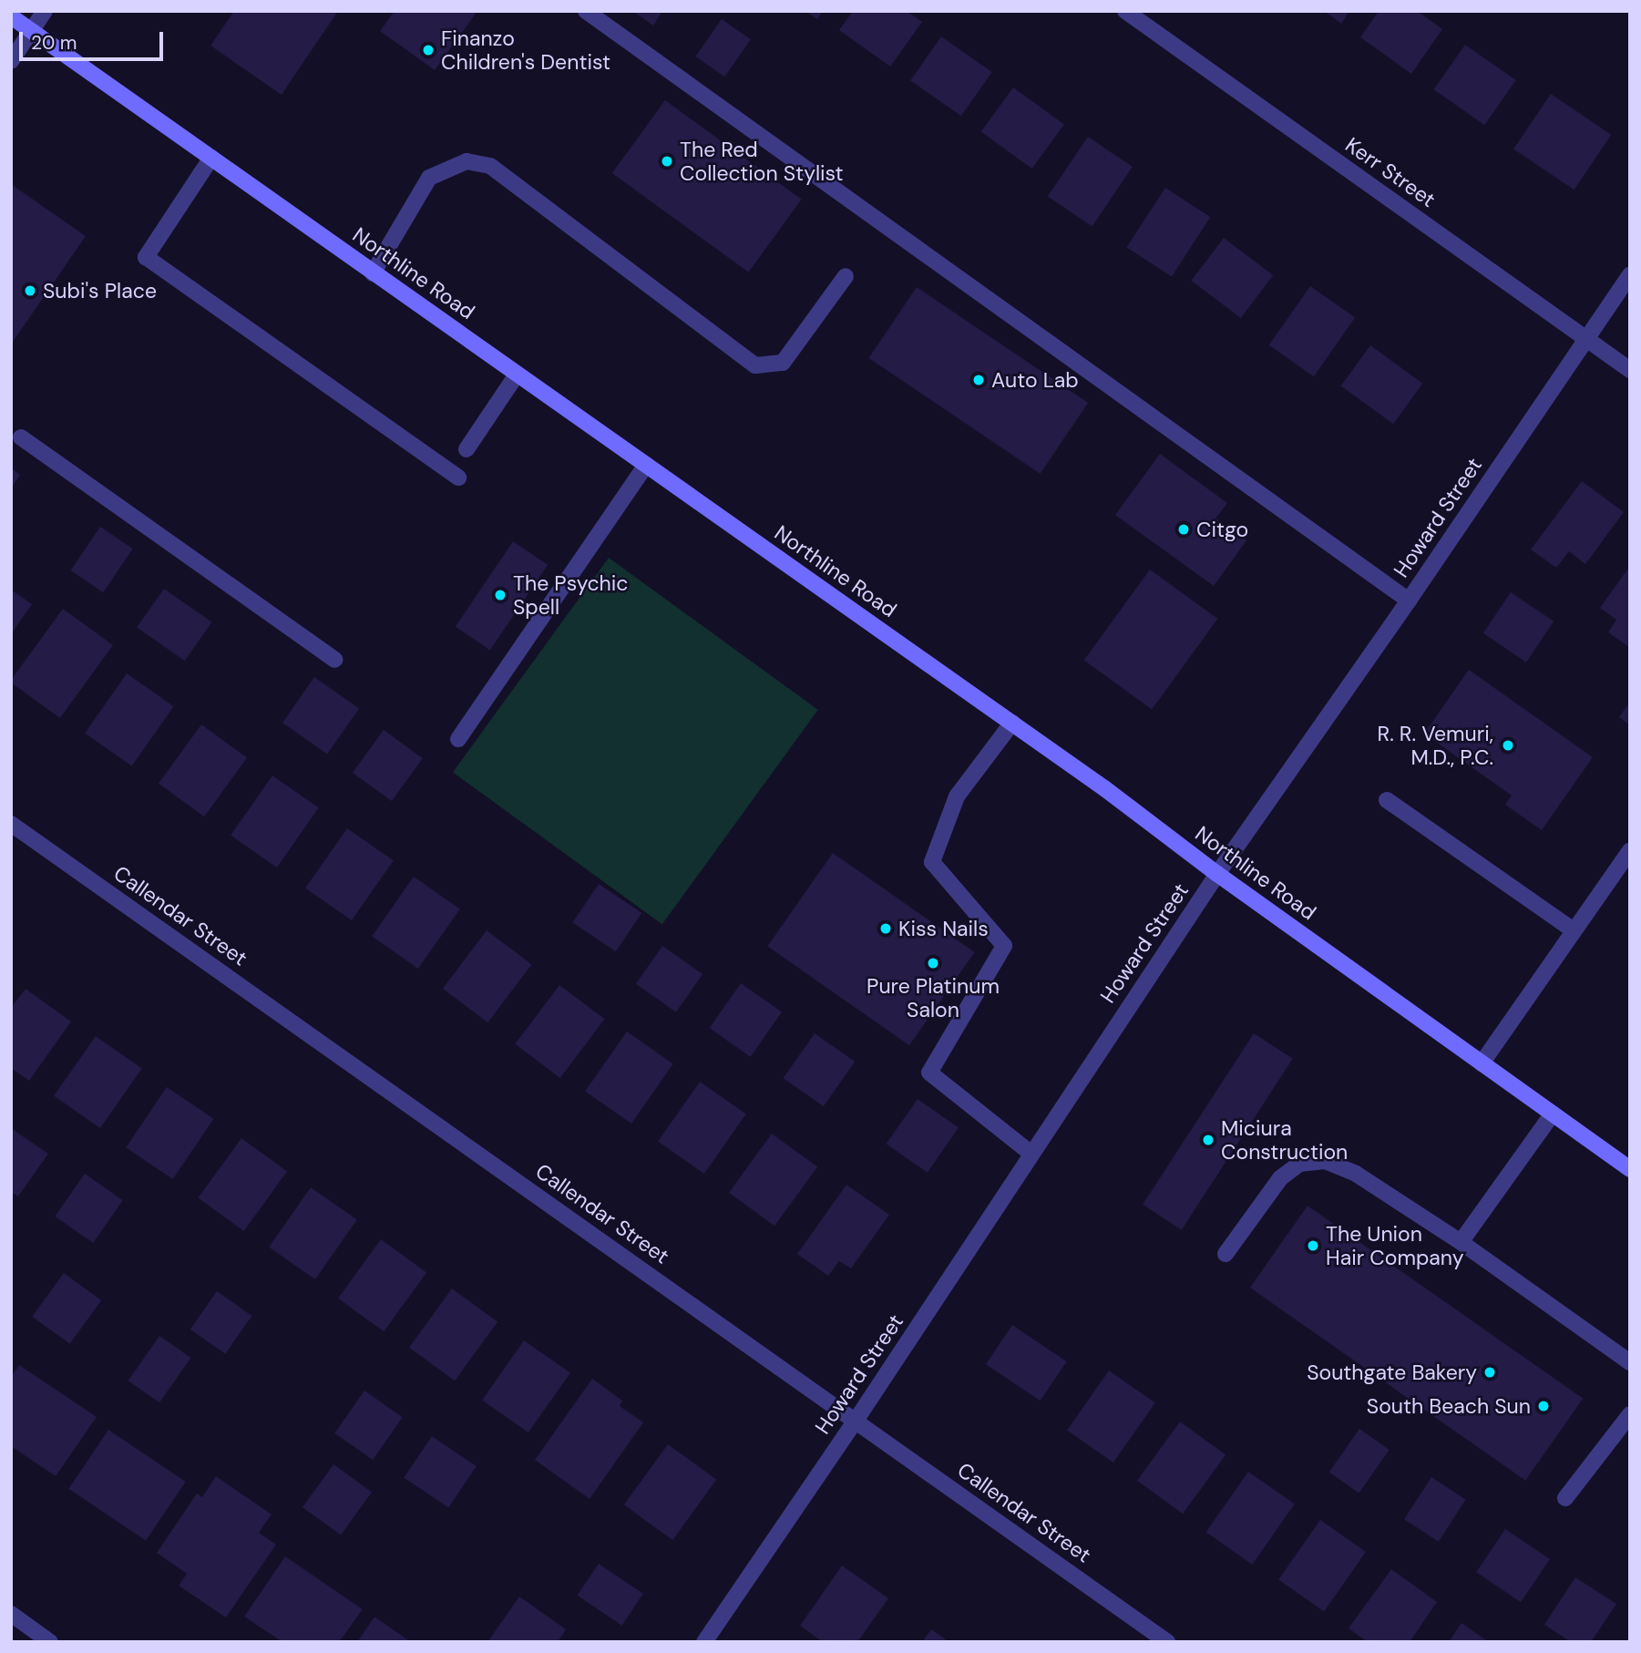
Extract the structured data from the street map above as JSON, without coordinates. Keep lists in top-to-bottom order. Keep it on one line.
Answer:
{"streets":{"main road":["Northline Road"],"street":["Kerr Street","Howard Street","Callendar Street"]},"crossings":[["Kerr Street","Howard Street"],["Northline Road","Howard Street"],["Howard Street","Callendar Street"]],"places":["Finanzo Children's Dentist","The Red Collection Stylist","Subi's Place","Auto Lab","Citgo","The Psychic Spell","R. R. Vemuri, M.D., P.C.","Kiss Nails","Pure Platinum Salon","Miciura Construction","The Union Hair Company","Southgate Bakery","South Beach Sun"],"scale_bar":"20 m"}
